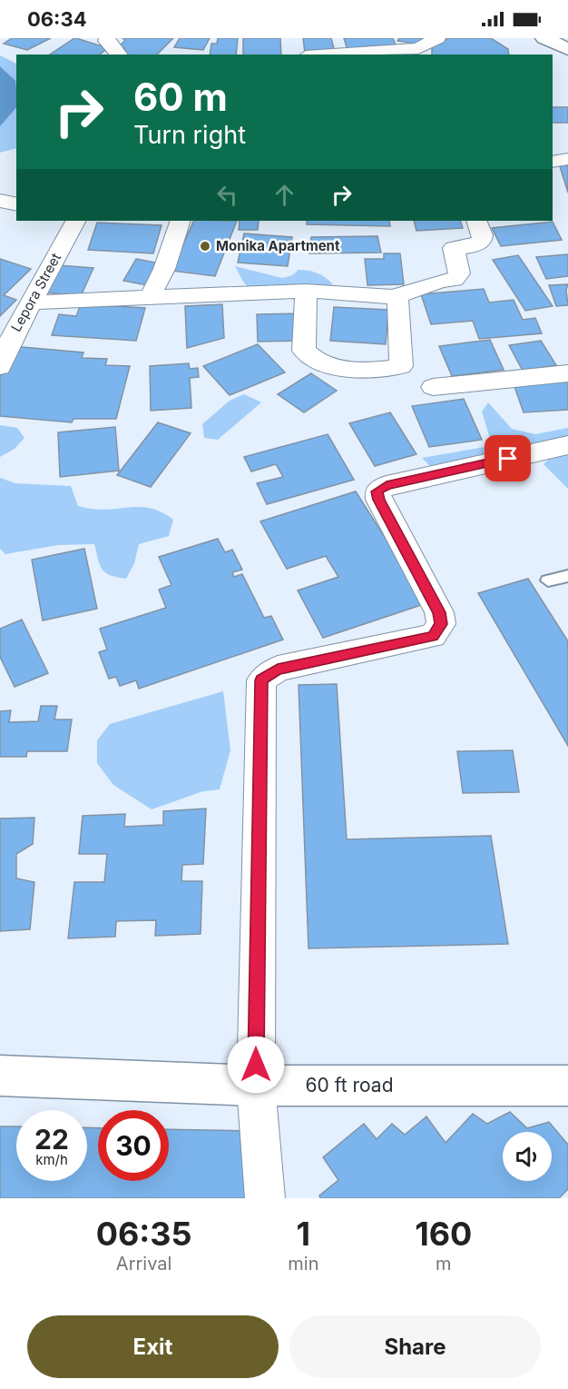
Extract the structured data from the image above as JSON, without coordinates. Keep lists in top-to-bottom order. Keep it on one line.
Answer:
{"streets":{"street":["Lepora Street","60 ft road"]},"places":["Monika Apartment"],"page":{"status":"06:34","turn":["60 m","Turn right"],"speed":"22 km/h","limit":"30","eta":["06:35","Arrival","1","min","160","m"],"buttons":["Exit","Share"]}}
